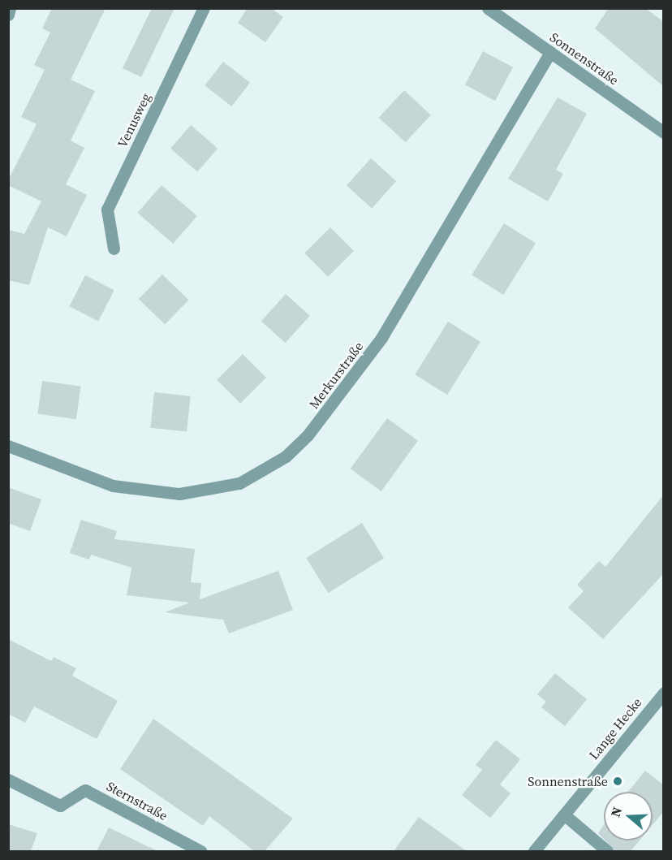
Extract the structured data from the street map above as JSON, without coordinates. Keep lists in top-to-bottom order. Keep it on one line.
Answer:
{"streets":{"street":["Sonnenstraße","Venusweg","Merkurstraße","Lange Hecke","Sternstraße"]},"crossings":[["Sonnenstraße","Merkurstraße"]],"places":["Sonnenstraße"],"north":"left"}
